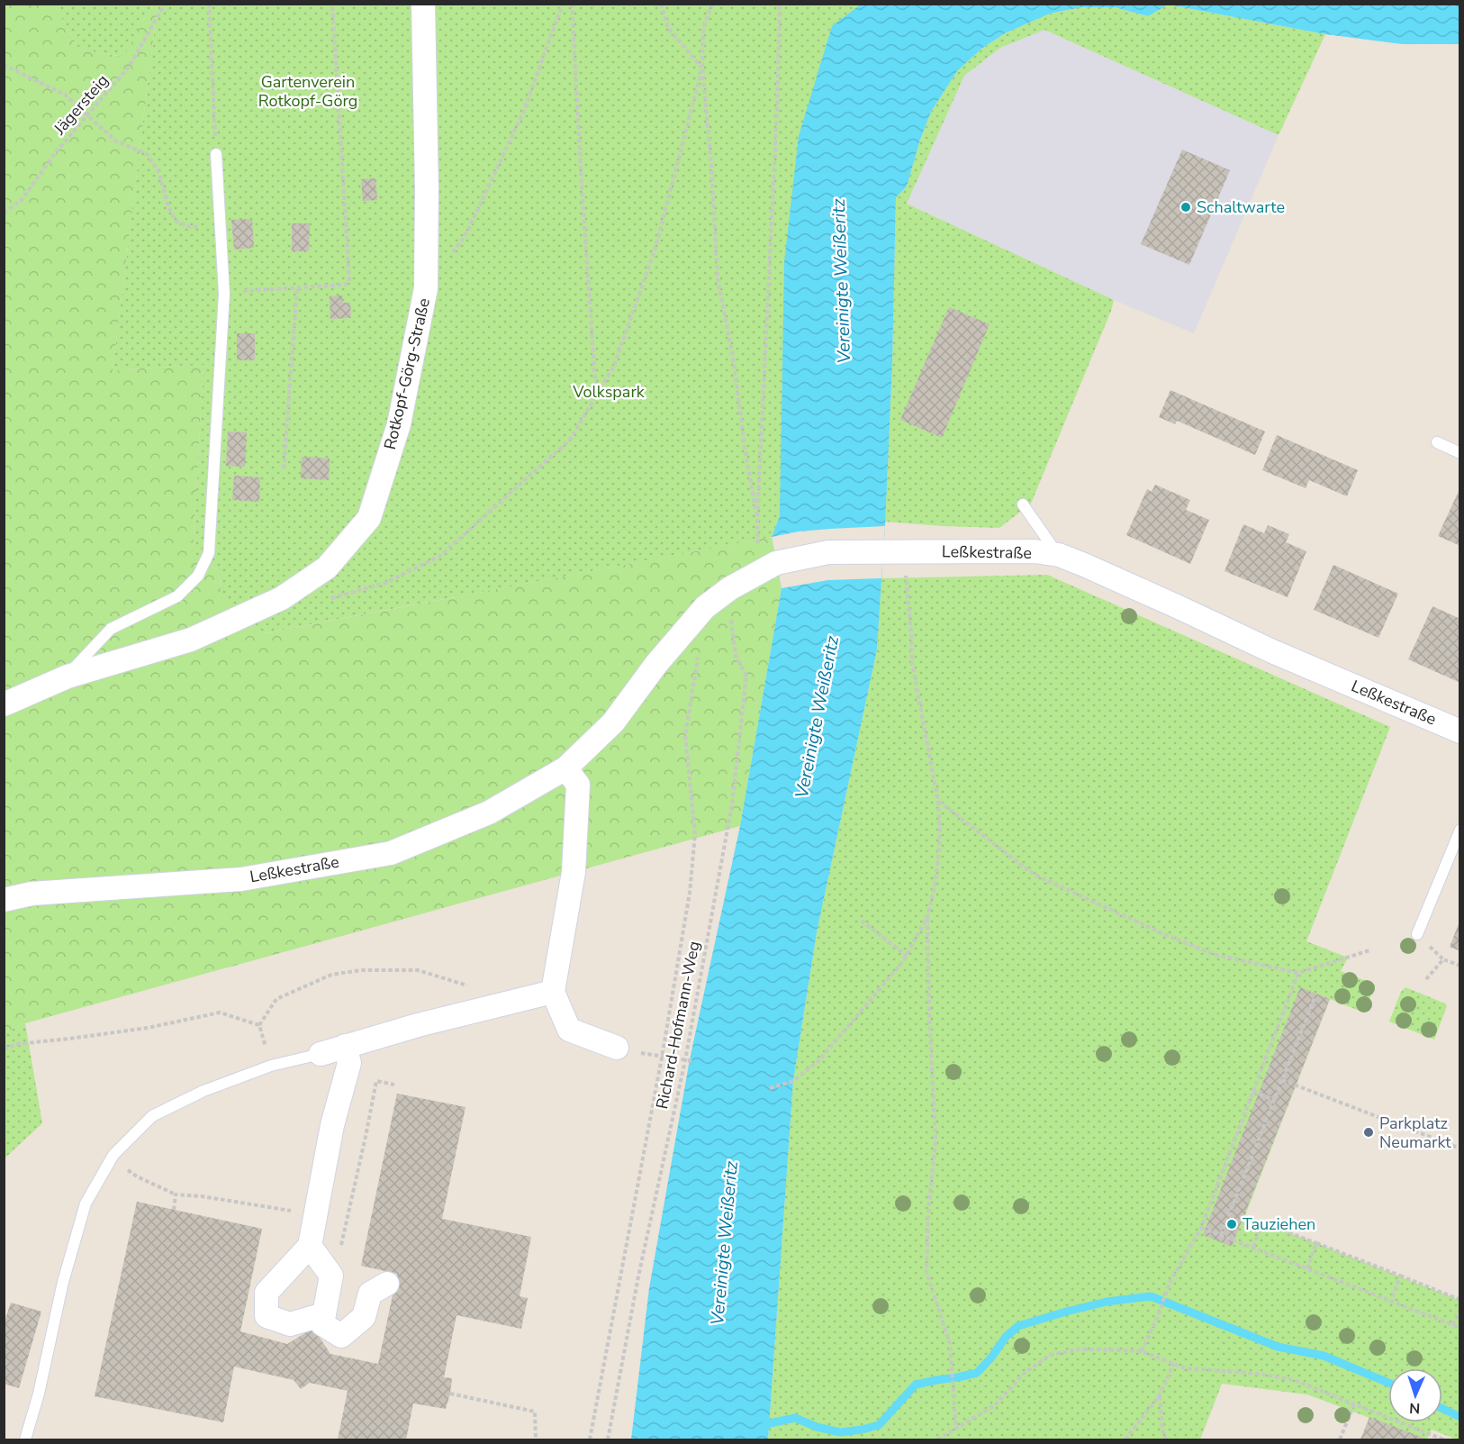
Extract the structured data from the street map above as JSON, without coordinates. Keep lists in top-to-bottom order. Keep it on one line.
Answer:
{"streets":{"street":["Rotkopf-Görg-Straße","Leßkestraße"],"path":["Jägersteig","Richard-Hofmann-Weg"]},"water":["Vereinigte Weißeritz"],"parks":["Gartenverein Rotkopf-Görg","Volkspark"],"places":["Schaltwarte","Parkplatz Neumarkt","Tauziehen"],"north":"bottom"}
